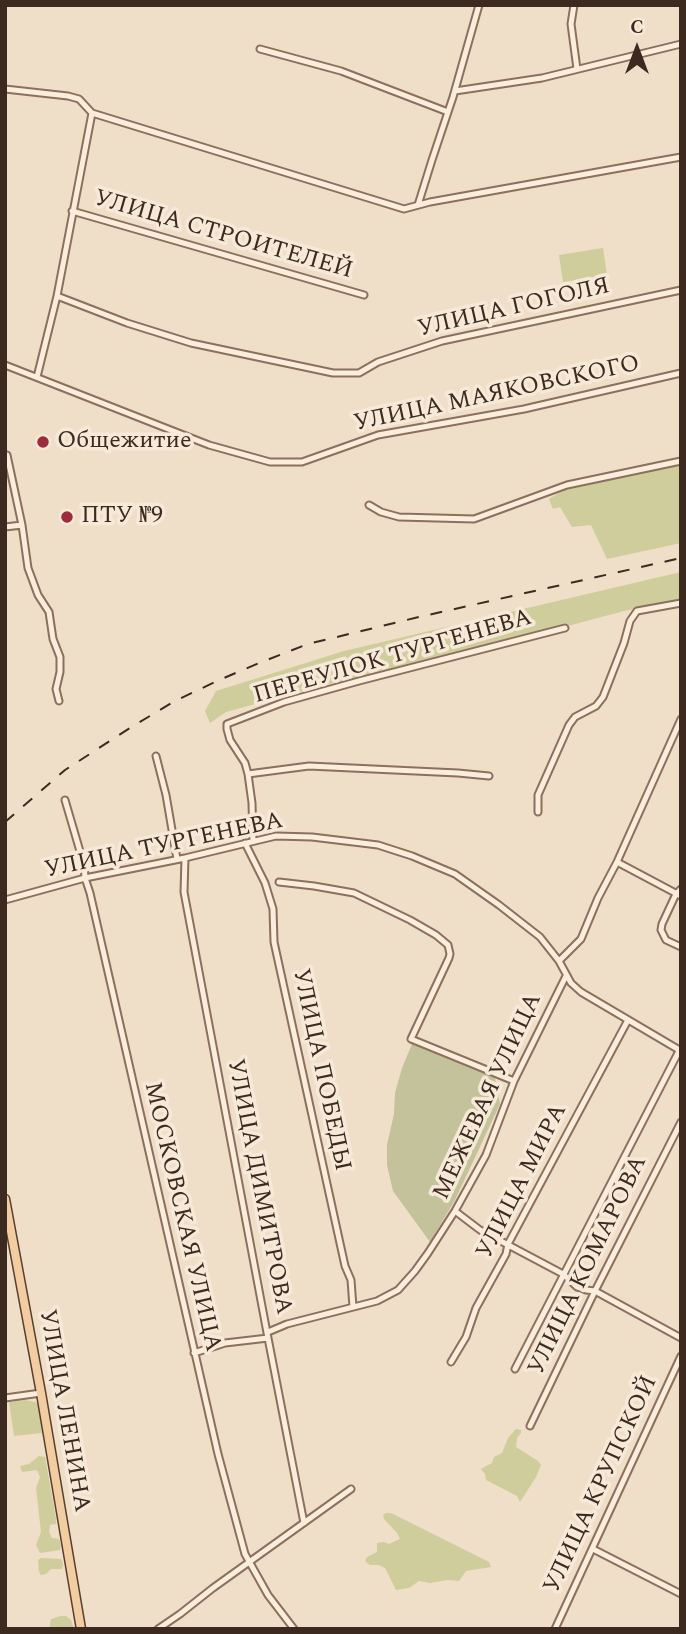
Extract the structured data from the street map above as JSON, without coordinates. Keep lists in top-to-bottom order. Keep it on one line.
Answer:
{"streets":{"main road":["УЛИЦА ЛЕНИНА"],"street":["УЛИЦА СТРОИТЕЛЕЙ","УЛИЦА ГОГОЛЯ","УЛИЦА МАЯКОВСКОГО","ПЕРЕУЛОК ТУРГЕНЕВА","УЛИЦА ТУРГЕНЕВА","УЛИЦА ПОБЕДЫ","МЕЖЕВАЯ УЛИЦА","УЛИЦА МИРА","УЛИЦА ДИМИТРОВА","МОСКОВСКАЯ УЛИЦА","УЛИЦА КОМАРОВА","УЛИЦА КРУПСКОЙ"]},"crossings":[["ПЕРЕУЛОК ТУРГЕНЕВА","УЛИЦА ТУРГЕНЕВА"],["УЛИЦА ТУРГЕНЕВА","УЛИЦА ПОБЕДЫ"],["УЛИЦА ТУРГЕНЕВА","МЕЖЕВАЯ УЛИЦА"],["УЛИЦА ТУРГЕНЕВА","УЛИЦА МИРА"],["УЛИЦА ТУРГЕНЕВА","УЛИЦА ДИМИТРОВА"],["УЛИЦА ТУРГЕНЕВА","МОСКОВСКАЯ УЛИЦА"],["УЛИЦА ПОБЕДЫ","МЕЖЕВАЯ УЛИЦА"],["МЕЖЕВАЯ УЛИЦА","УЛИЦА ДИМИТРОВА"],["МЕЖЕВАЯ УЛИЦА","МОСКОВСКАЯ УЛИЦА"]],"places":["Общежитие","ПТУ №9"],"north":"top"}
